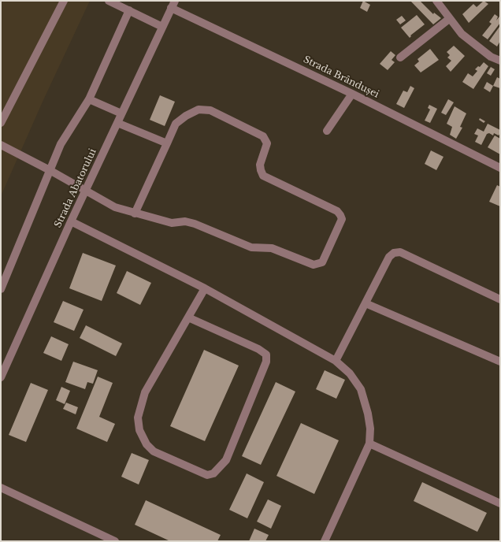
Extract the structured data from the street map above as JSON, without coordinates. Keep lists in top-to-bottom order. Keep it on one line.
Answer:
{"streets":{"street":["Strada Brândușei","Strada Abatorului"]},"crossings":[["Strada Brândușei","Strada Abatorului"]]}
